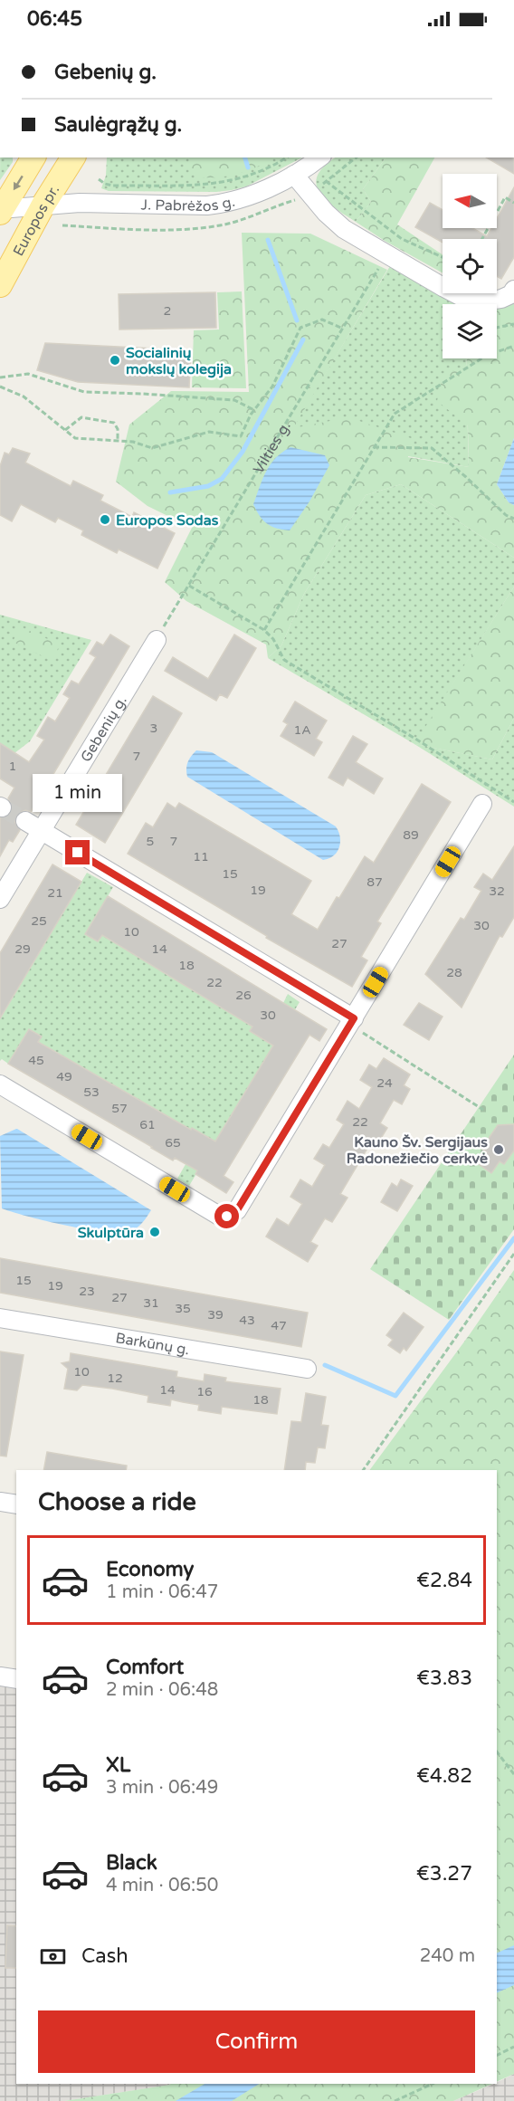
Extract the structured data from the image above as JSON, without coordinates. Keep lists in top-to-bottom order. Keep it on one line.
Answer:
{"streets":{"main road":["Europos pr."],"street":["J. Pabrėžos g.","Gebenių g.","Barkūnų g."],"path":["Vilties g."]},"crossings":[["J. Pabrėžos g.","Europos pr."],["Vilties g.","Gebenių g."]],"places":["Socialinių mokslų kolegija","Europos Sodas","Kauno Šv. Sergijaus Radonežiečio cerkvė","Skulptūra"],"house_numbers":["2","3","1A","7","1","89","5","7","11","15","87","19","32","21","25","30","10","27","29","14","18","28","22","26","30","45","49","24","53","57","22","61","65","15","19","23","27","31","35","39","43","47","10","12","14","16","18"],"north":"left","page":{"status":"06:45","banner":["Gebenių g.","Saulėgrąžų g."],"bubble":"1 min","heading":"Choose a ride","list":[{"name":"Economy","note":"1 min · 06:47","value":"€2.84"},{"name":"Comfort","note":"2 min · 06:48","value":"€3.83"},{"name":"XL","note":"3 min · 06:49","value":"€4.82"},{"name":"Black","note":"4 min · 06:50","value":"€3.27"}],"pay":["Cash","240 m"],"buttons":"Confirm"}}
